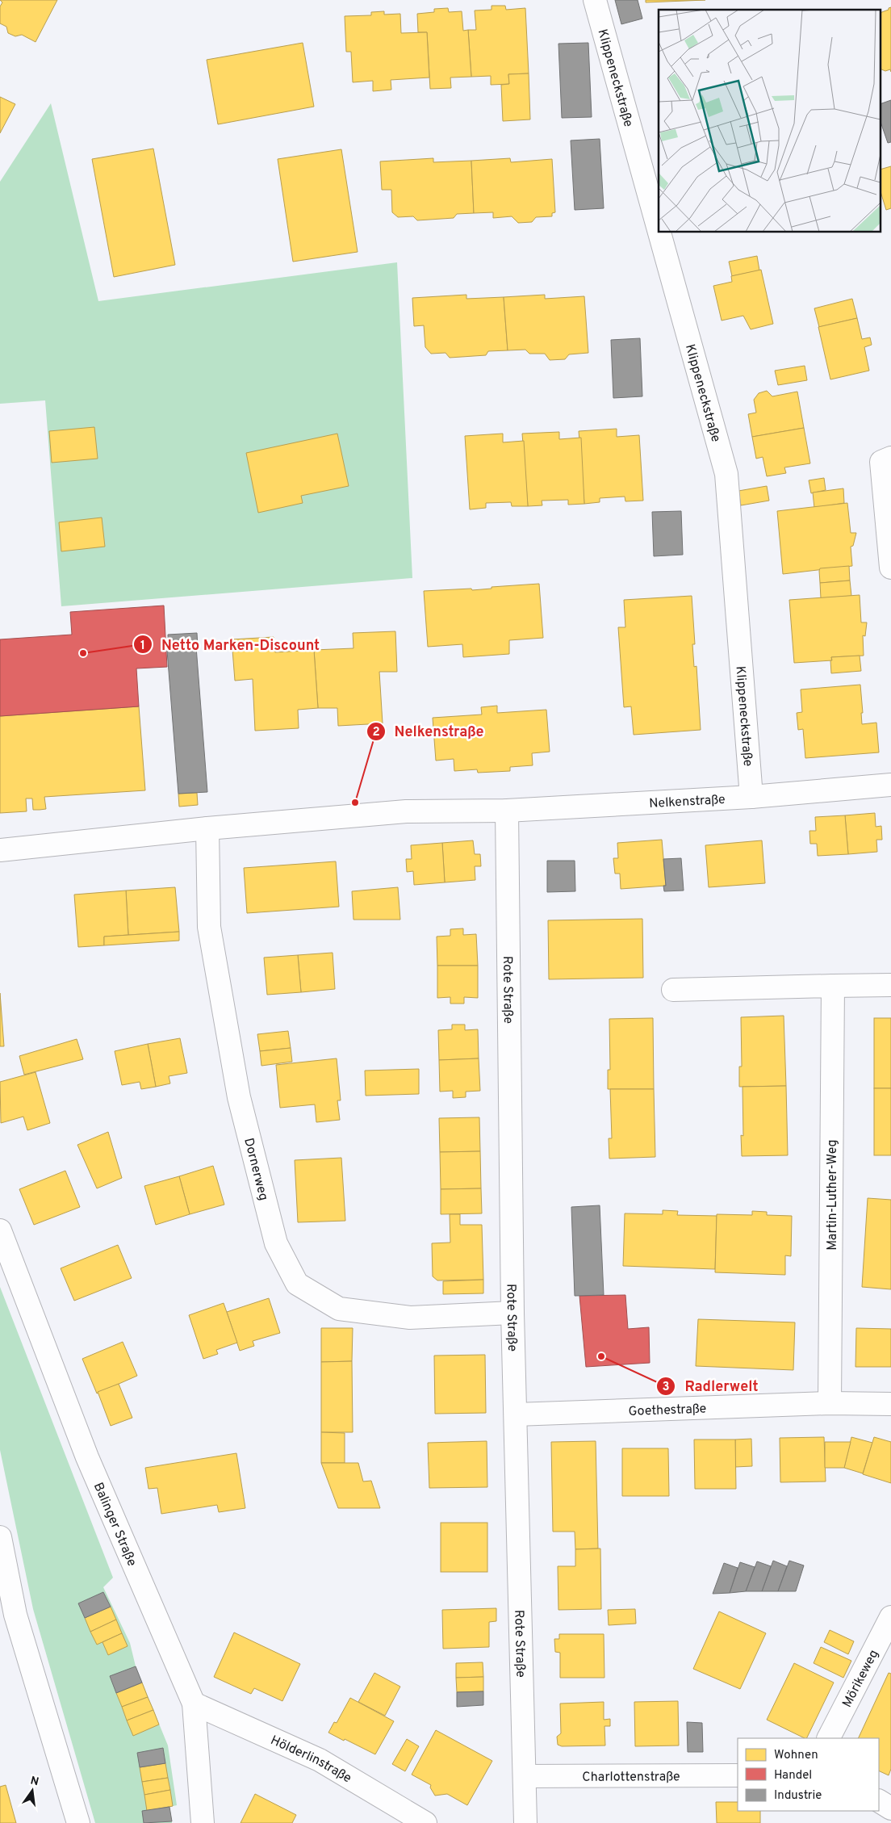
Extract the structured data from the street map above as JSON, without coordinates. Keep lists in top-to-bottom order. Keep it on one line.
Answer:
{"streets":{"street":["Klippeneckstraße","Nelkenstraße","Rote Straße","Dornerweg","Martin-Luther-Weg","Goethestraße","Balinger Straße","Mörikeweg","Hölderlinstraße","Charlottenstraße"]},"crossings":[["Klippeneckstraße","Nelkenstraße"],["Nelkenstraße","Rote Straße"],["Nelkenstraße","Dornerweg"],["Rote Straße","Dornerweg"],["Rote Straße","Goethestraße"],["Rote Straße","Charlottenstraße"],["Martin-Luther-Weg","Goethestraße"],["Balinger Straße","Hölderlinstraße"]],"places":["Netto Marken-Discount","Nelkenstraße","Radlerwelt"],"legend":["Wohnen","Handel","Industrie"],"north":"top"}
